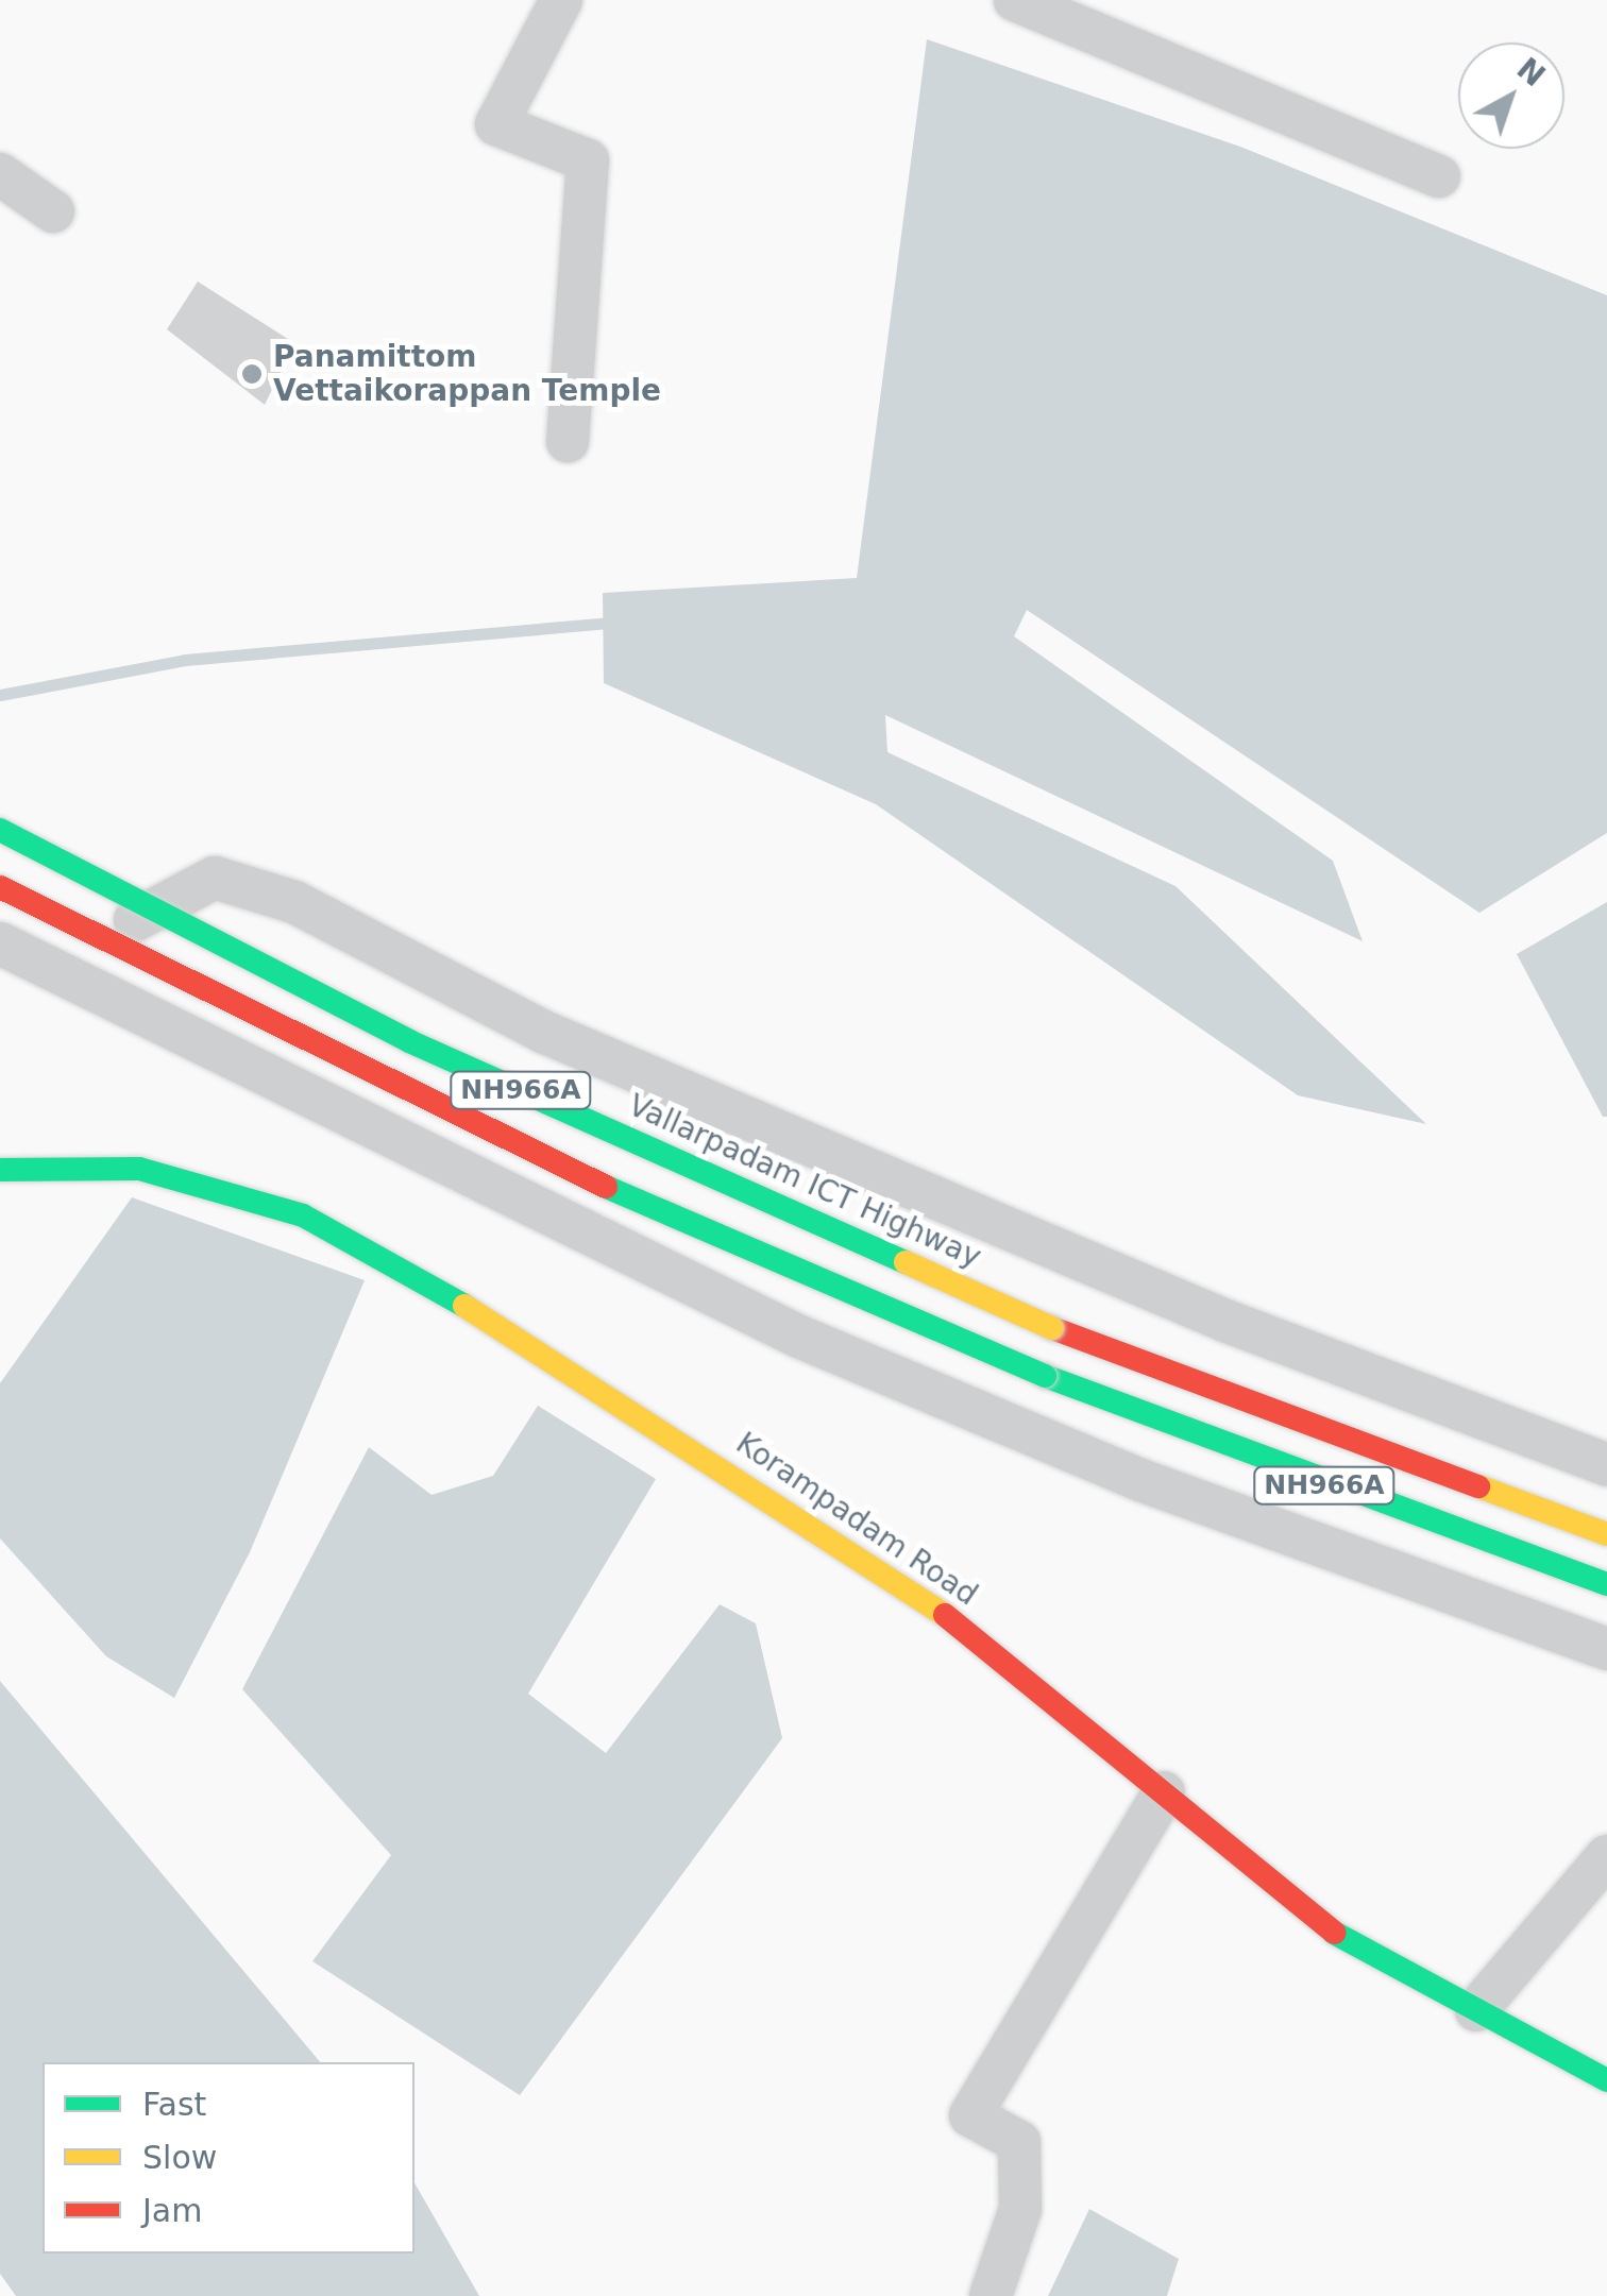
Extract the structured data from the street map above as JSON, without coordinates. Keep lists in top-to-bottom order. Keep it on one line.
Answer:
{"streets":{"main road":["NH966A","Vallarpadam ICT Highway","Korampadam Road"]},"places":["Panamittom Vettaikorappan Temple"],"legend":["Fast","Slow","Jam"],"north":"top right"}
